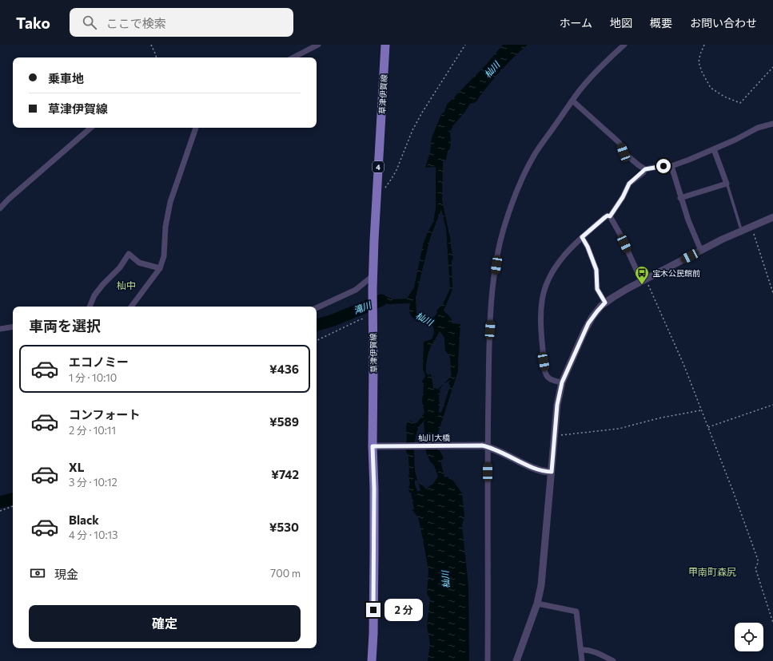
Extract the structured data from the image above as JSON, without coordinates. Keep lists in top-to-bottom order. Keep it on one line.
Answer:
{"streets":{"main road":["草津伊賀線","4"],"street":["杣川大橋"]},"crossings":[["草津伊賀線","杣川大橋"]],"districts":["杣中","甲南町森尻"],"water":["杣川","滝川"],"places":{"bus stop":["宝木公民館前"]},"page":{"header":"Tako","search":"ここで検索","nav":["ホーム","地図","概要","お問い合わせ"],"banner":["乗車地","草津伊賀線"],"heading":"車両を選択","list":[{"name":"エコノミー","note":"1 分 · 10:10","value":"¥436"},{"name":"コンフォート","note":"2 分 · 10:11","value":"¥589"},{"name":"XL","note":"3 分 · 10:12","value":"¥742"},{"name":"Black","note":"4 分 · 10:13","value":"¥530"}],"pay":["現金","700 m"],"bubble":"2 分","buttons":"確定"}}
